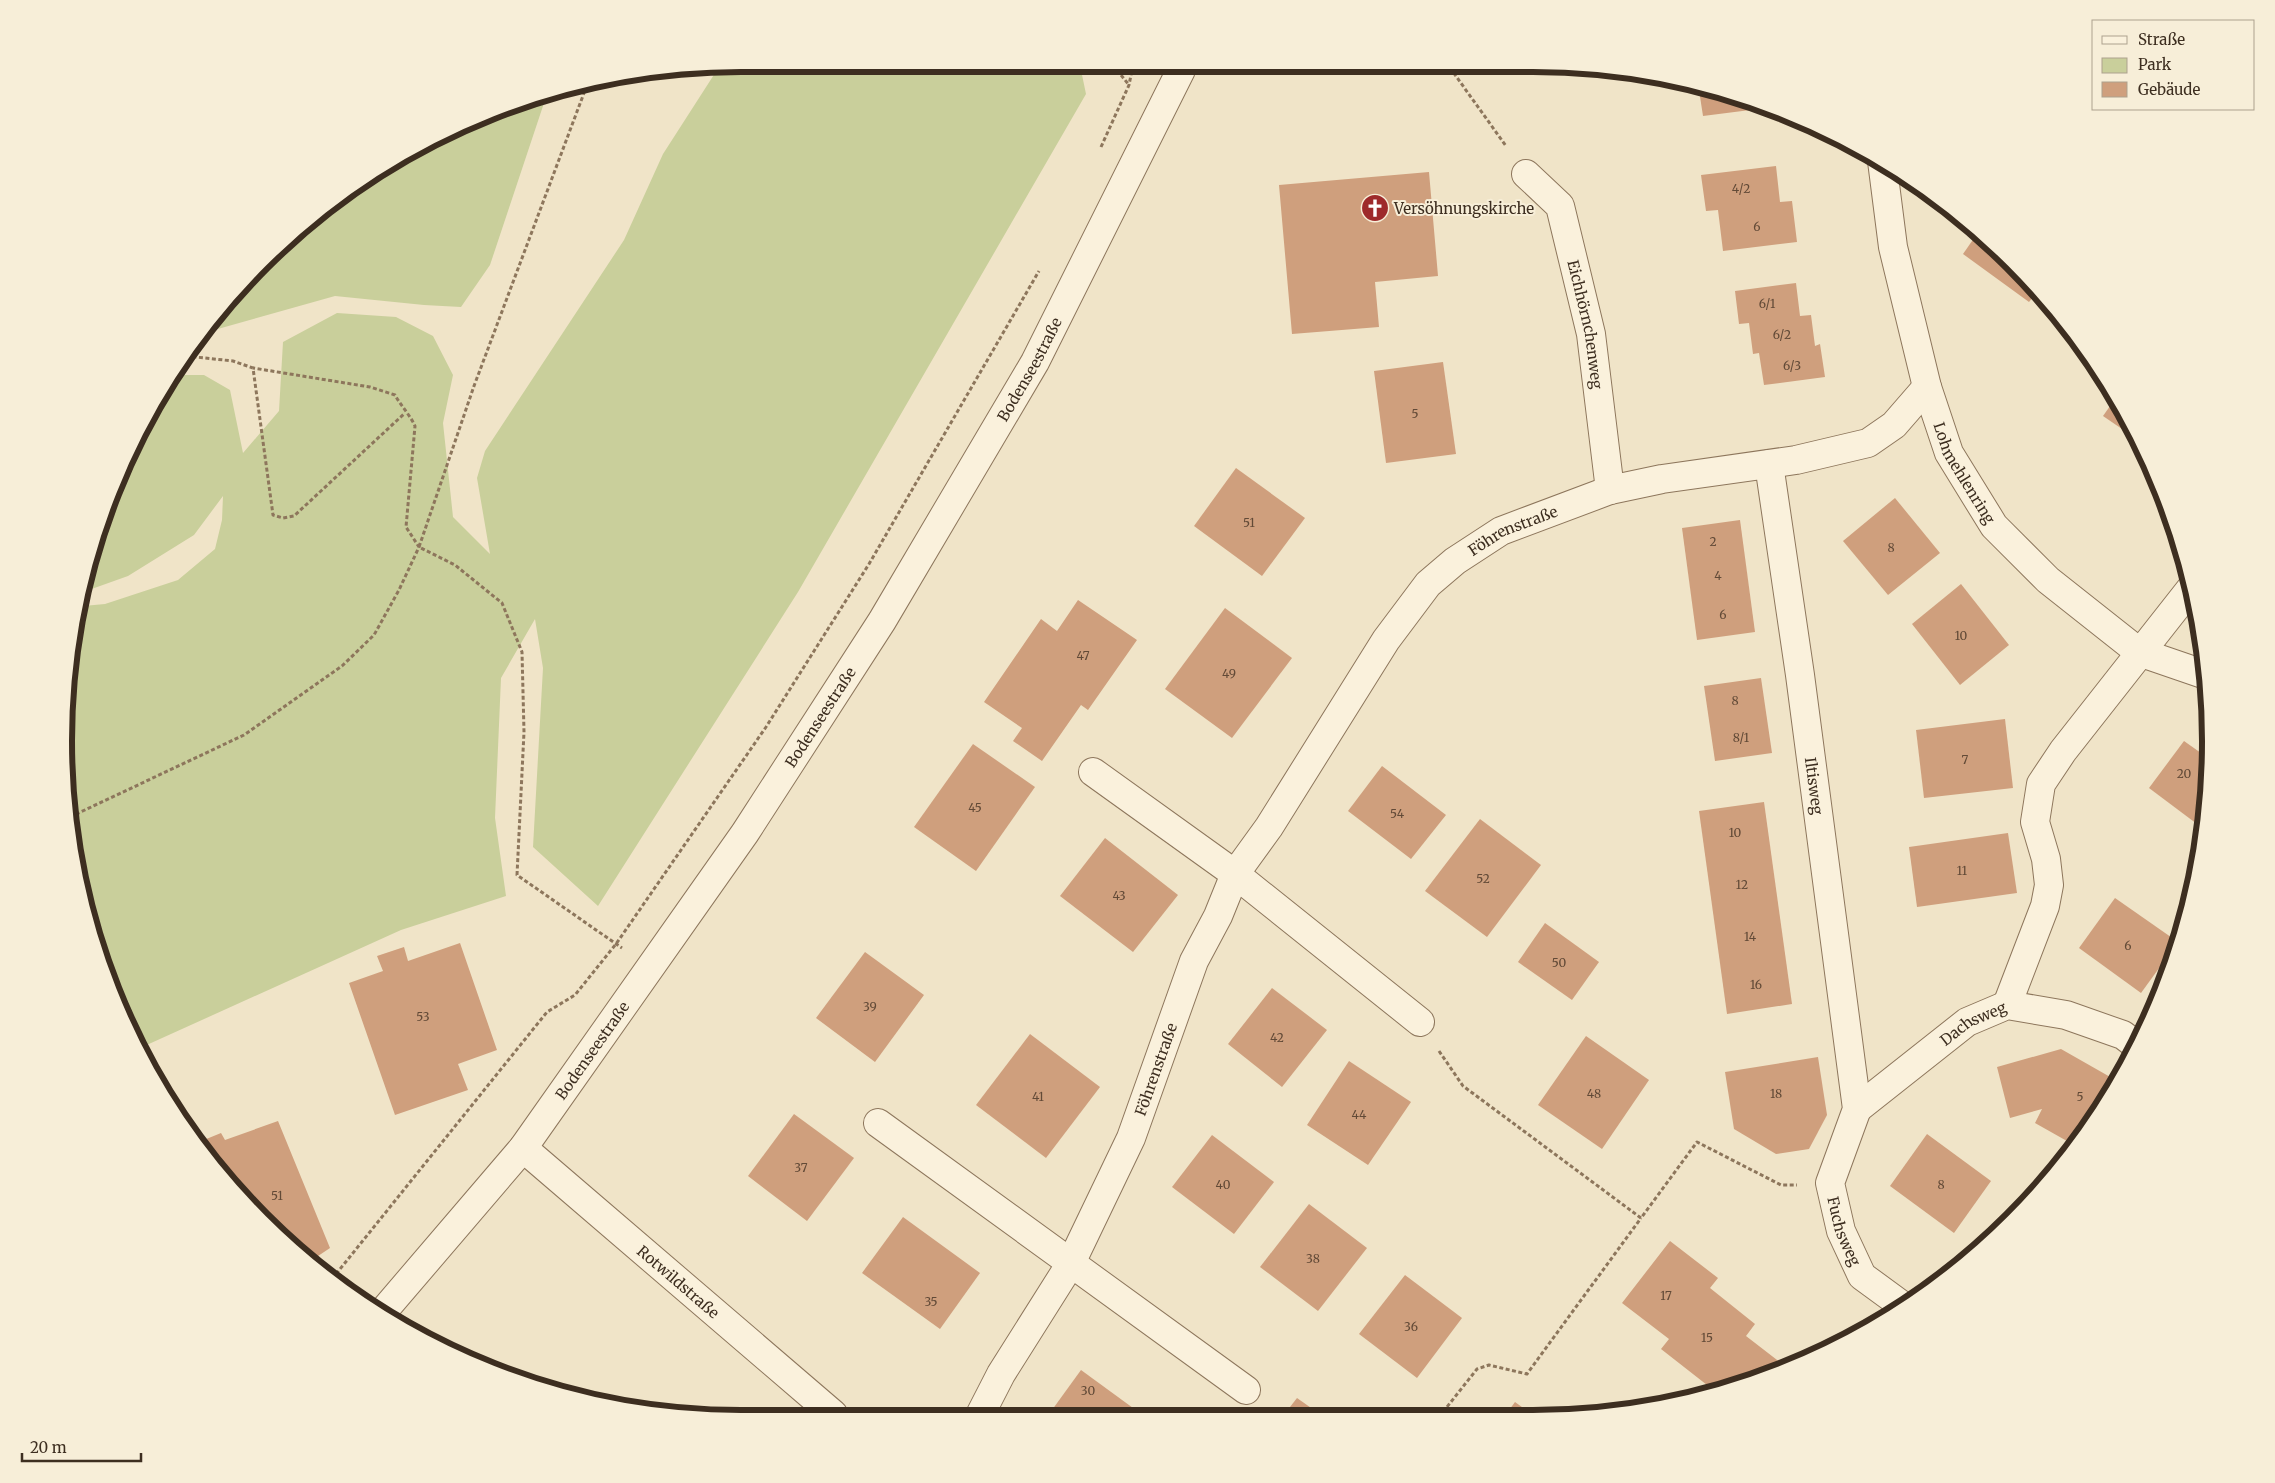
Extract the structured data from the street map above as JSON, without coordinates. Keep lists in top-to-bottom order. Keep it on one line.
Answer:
{"streets":{"street":["Eichhörnchenweg","Bodenseestraße","Lohmehlenring","Föhrenstraße","Iltisweg","Dachsweg","Fuchsweg","Rotwildstraße"]},"crossings":[["Eichhörnchenweg","Föhrenstraße"],["Bodenseestraße","Rotwildstraße"],["Lohmehlenring","Föhrenstraße"],["Föhrenstraße","Iltisweg"],["Iltisweg","Dachsweg"],["Iltisweg","Fuchsweg"],["Dachsweg","Fuchsweg"]],"places":{"church":["Versöhnungskirche"]},"house_numbers":["4/2","6","6/1","6/2","6/3","5","51","2","8","4","6","10","47","49","8","8/1","7","20","45","54","10","11","52","12","43","14","6","50","16","39","53","42","48","18","41","5","44","37","40","8","51","38","17","35","36","15","30"],"legend":["Straße","Park","Gebäude"],"scale_bar":"20 m"}
